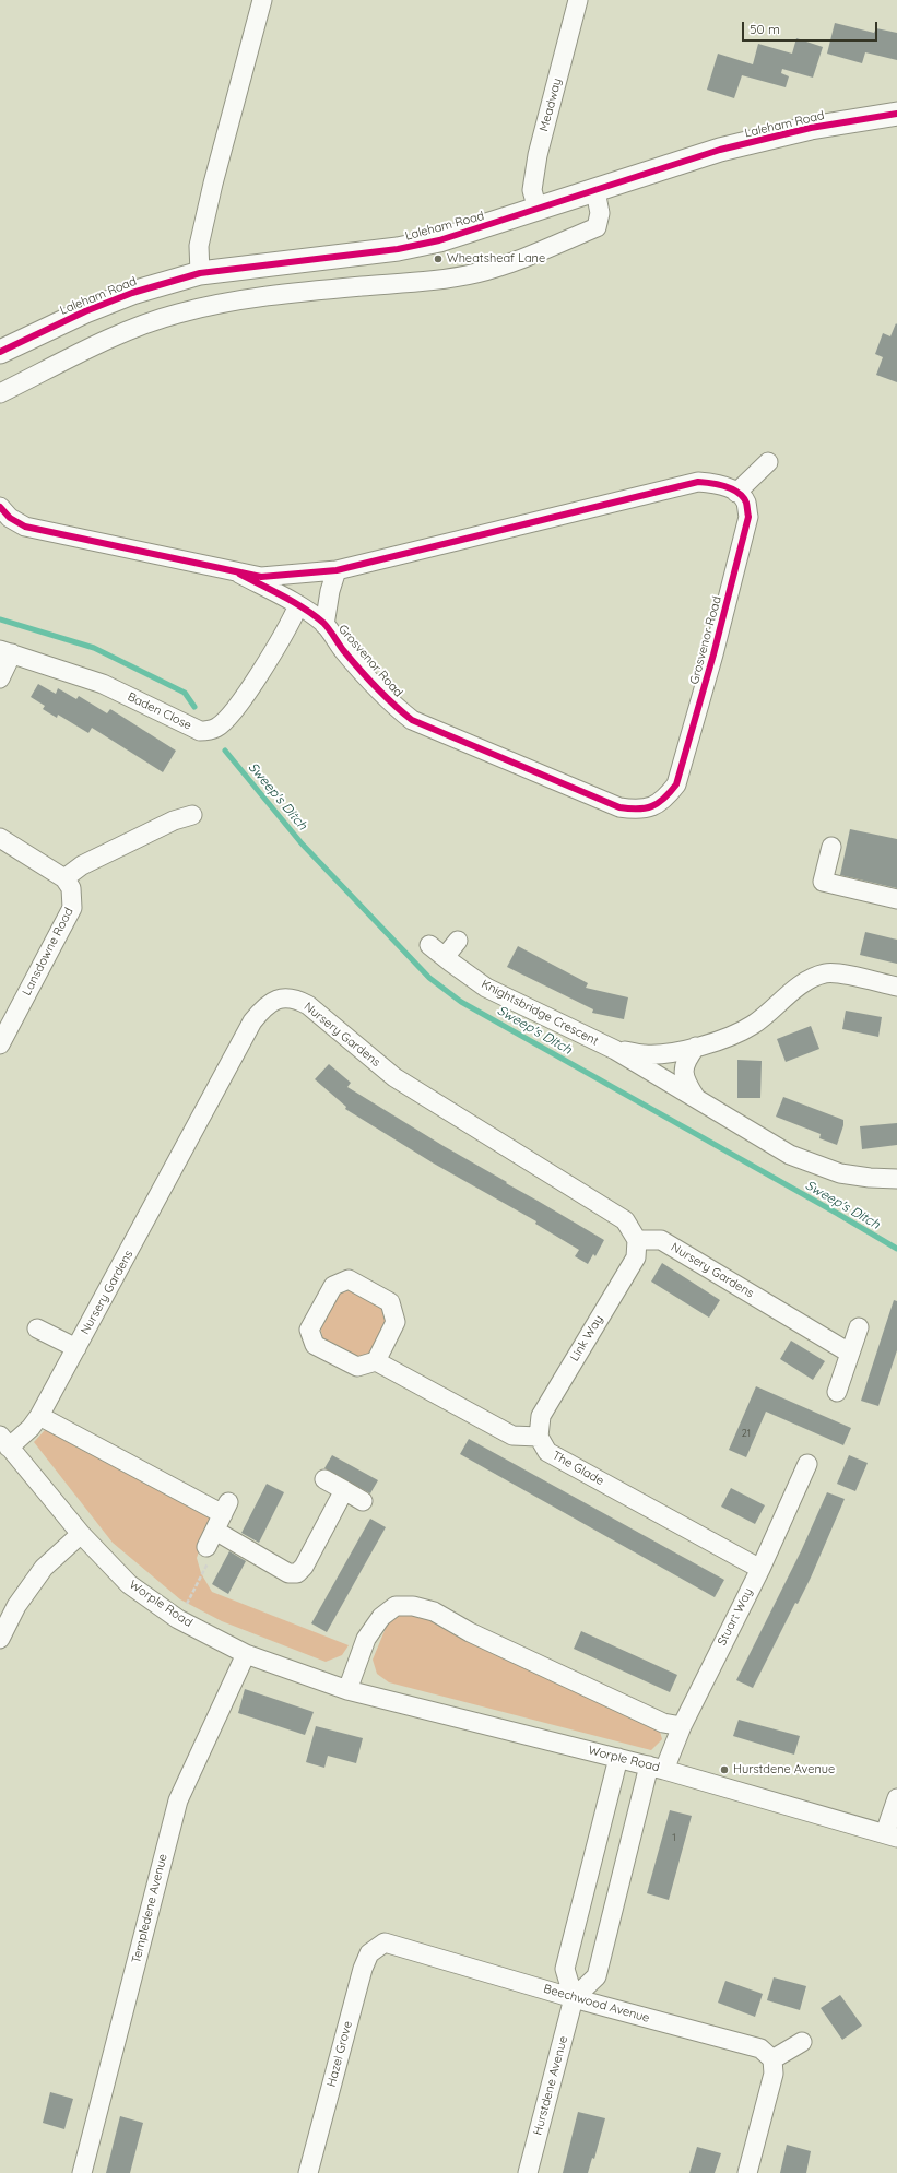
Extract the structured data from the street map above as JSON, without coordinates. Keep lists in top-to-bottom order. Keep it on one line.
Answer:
{"streets":{"main road":["Laleham Road"],"street":["Meadway","Grosvenor Road","Baden Close","Lansdowne Road","Knightsbridge Crescent","Nursery Gardens","Link Way","The Glade","Worple Road","Stuart Way","Templedene Avenue","Beechwood Avenue","Hazel Grove","Hurstdene Avenue"]},"crossings":[["Meadway","Laleham Road"],["Grosvenor Road","Baden Close"],["Nursery Gardens","Link Way"],["Nursery Gardens","Worple Road"],["Link Way","The Glade"],["The Glade","Stuart Way"],["Worple Road","Stuart Way"],["Worple Road","Templedene Avenue"],["Beechwood Avenue","Hazel Grove"],["Beechwood Avenue","Hurstdene Avenue"]],"water":["Sweep's Ditch"],"places":["Wheatsheaf Lane","Hurstdene Avenue"],"house_numbers":["21","1"],"scale_bar":"50 m"}
